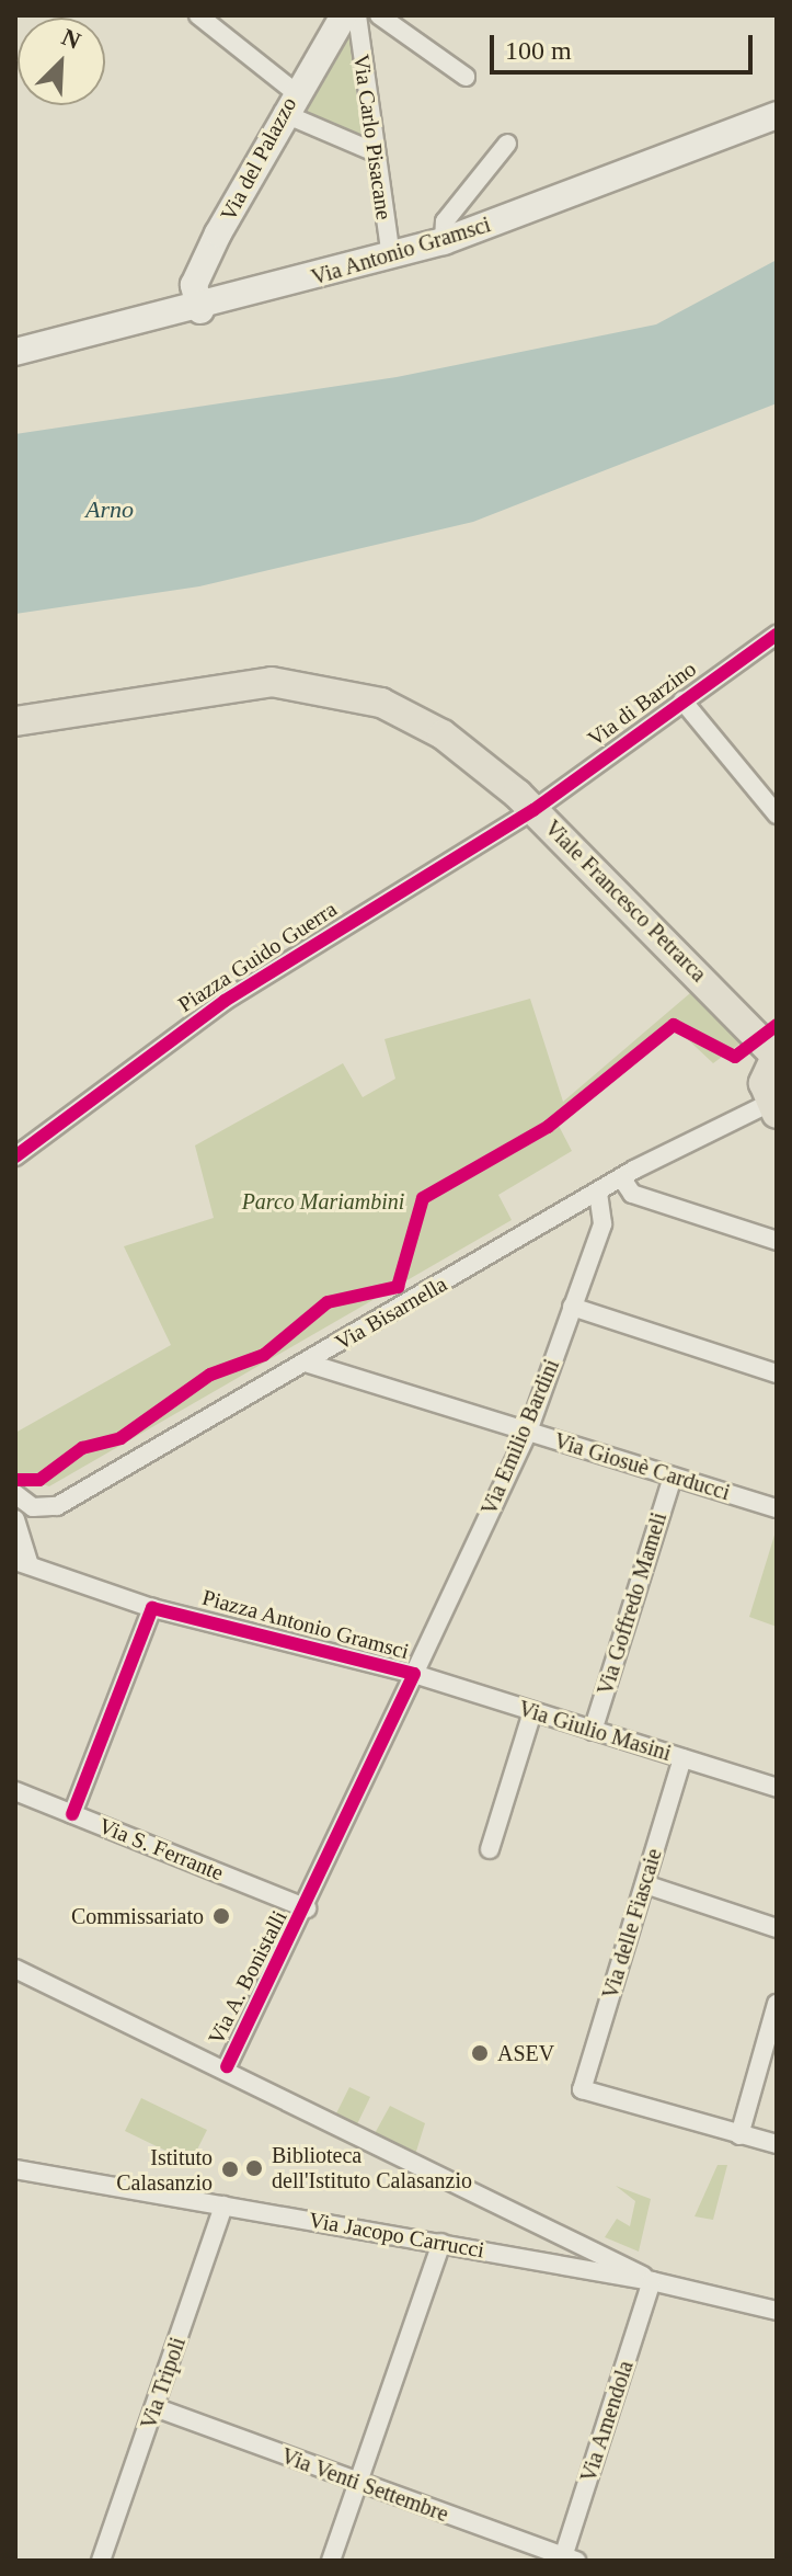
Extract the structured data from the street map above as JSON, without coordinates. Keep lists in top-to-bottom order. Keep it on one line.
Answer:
{"streets":{"main road":["Via del Palazzo","Via Antonio Gramsci","Viale Francesco Petrarca"],"street":["Via Carlo Pisacane","Via di Barzino","Piazza Guido Guerra","Via Bisarnella","Via Emilio Bardini","Via Giosuè Carducci","Via Goffredo Mameli","Piazza Antonio Gramsci","Via Giulio Masini","Via S. Ferrante","Via delle Fiascaie","Via A. Bonistalli","Via Jacopo Carrucci","Via Tripoli","Via Amendola","Via Venti Settembre"]},"crossings":[["Via Carlo Pisacane","Via Antonio Gramsci"],["Via del Palazzo","Via Antonio Gramsci"],["Via di Barzino","Viale Francesco Petrarca"],["Via di Barzino","Piazza Guido Guerra"],["Viale Francesco Petrarca","Piazza Guido Guerra"],["Viale Francesco Petrarca","Via Bisarnella"],["Via Bisarnella","Via Emilio Bardini"],["Via Bisarnella","Via Giosuè Carducci"],["Via Emilio Bardini","Via Giosuè Carducci"],["Via Emilio Bardini","Piazza Antonio Gramsci"],["Via Emilio Bardini","Via Giulio Masini"],["Via Giosuè Carducci","Via Goffredo Mameli"],["Via Goffredo Mameli","Via Giulio Masini"],["Piazza Antonio Gramsci","Via Giulio Masini"],["Piazza Antonio Gramsci","Via S. Ferrante"],["Piazza Antonio Gramsci","Via A. Bonistalli"],["Via Giulio Masini","Via delle Fiascaie"],["Via S. Ferrante","Via A. Bonistalli"],["Via Jacopo Carrucci","Via Tripoli"],["Via Jacopo Carrucci","Via Amendola"],["Via Tripoli","Via Venti Settembre"],["Via Amendola","Via Venti Settembre"]],"water":["Arno"],"parks":["Parco Mariambini"],"places":["Commissariato","ASEV","Biblioteca dell'Istituto Calasanzio","Istituto Calasanzio"],"scale_bar":"100 m","north":"top right"}
